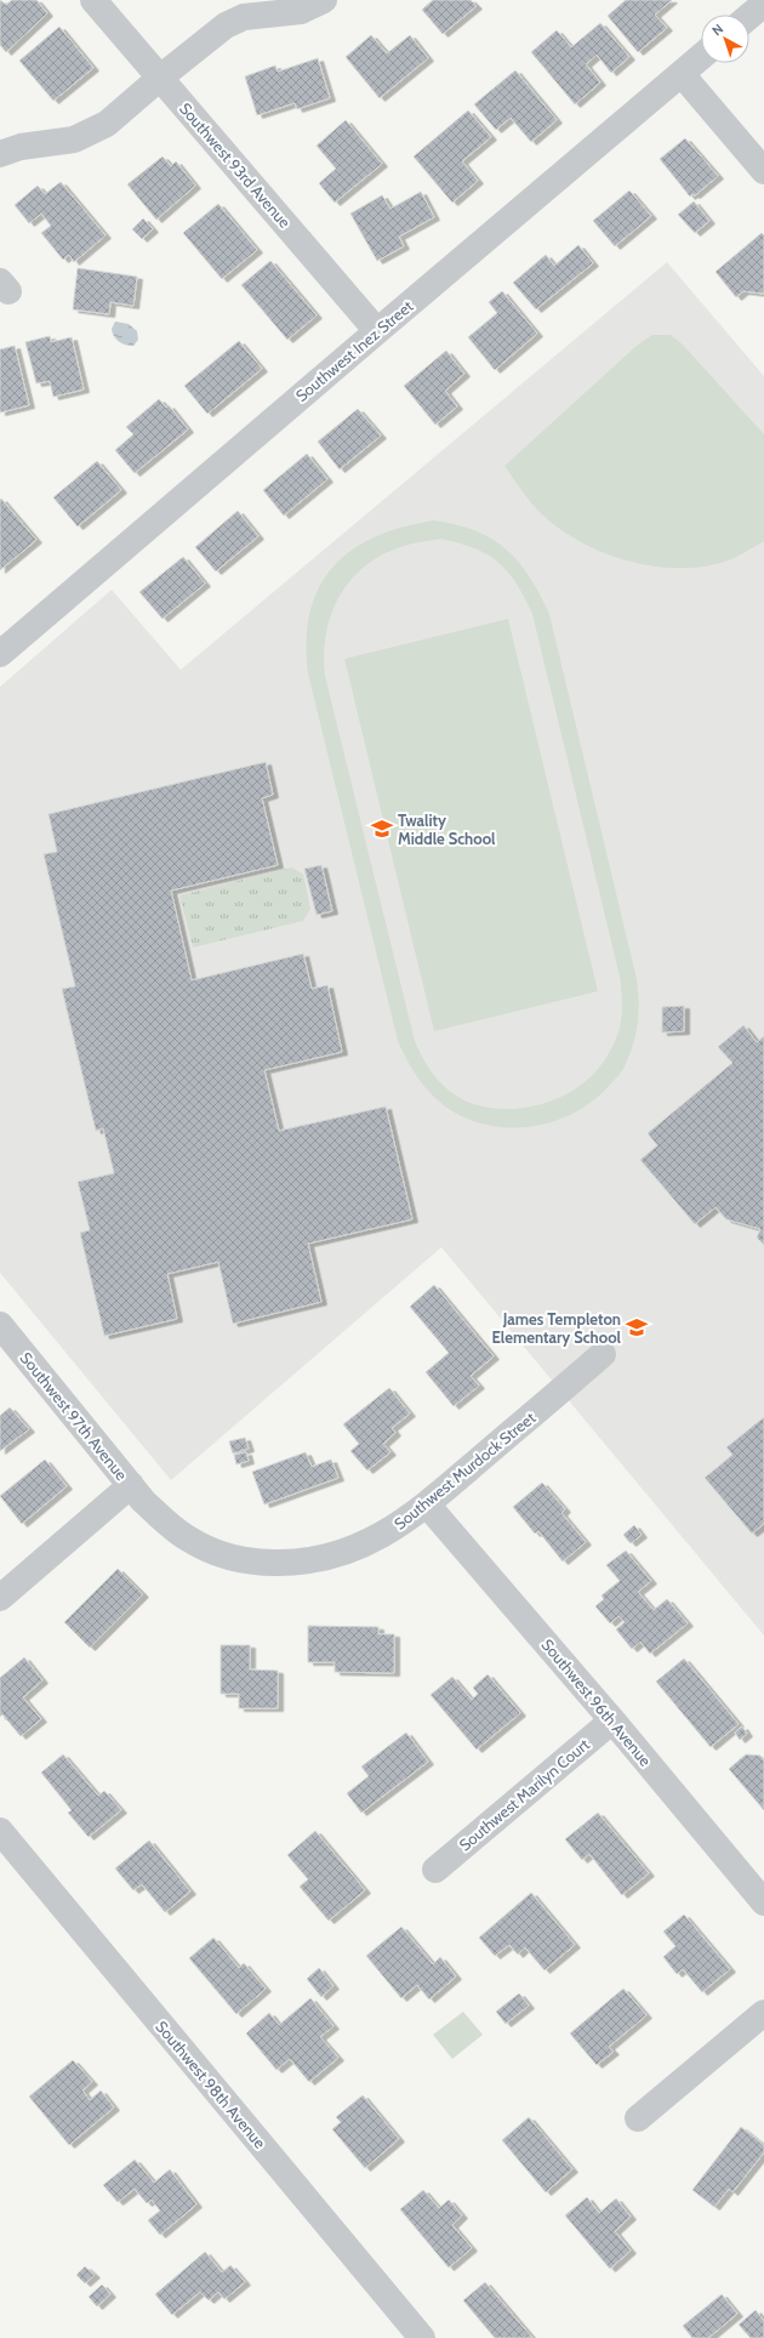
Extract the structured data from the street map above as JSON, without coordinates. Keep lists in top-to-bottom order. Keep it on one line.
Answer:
{"streets":{"street":["Southwest 93rd Avenue","Southwest Inez Street","Southwest 97th Avenue","Southwest Murdock Street","Southwest 96th Avenue","Southwest Marilyn Court","Southwest 98th Avenue"]},"crossings":[["Southwest 93rd Avenue","Southwest Inez Street"],["Southwest 97th Avenue","Southwest Murdock Street"],["Southwest Murdock Street","Southwest 96th Avenue"],["Southwest 96th Avenue","Southwest Marilyn Court"]],"places":{"school or university":["Twality Middle School","James Templeton Elementary School"]},"north":"top left"}
